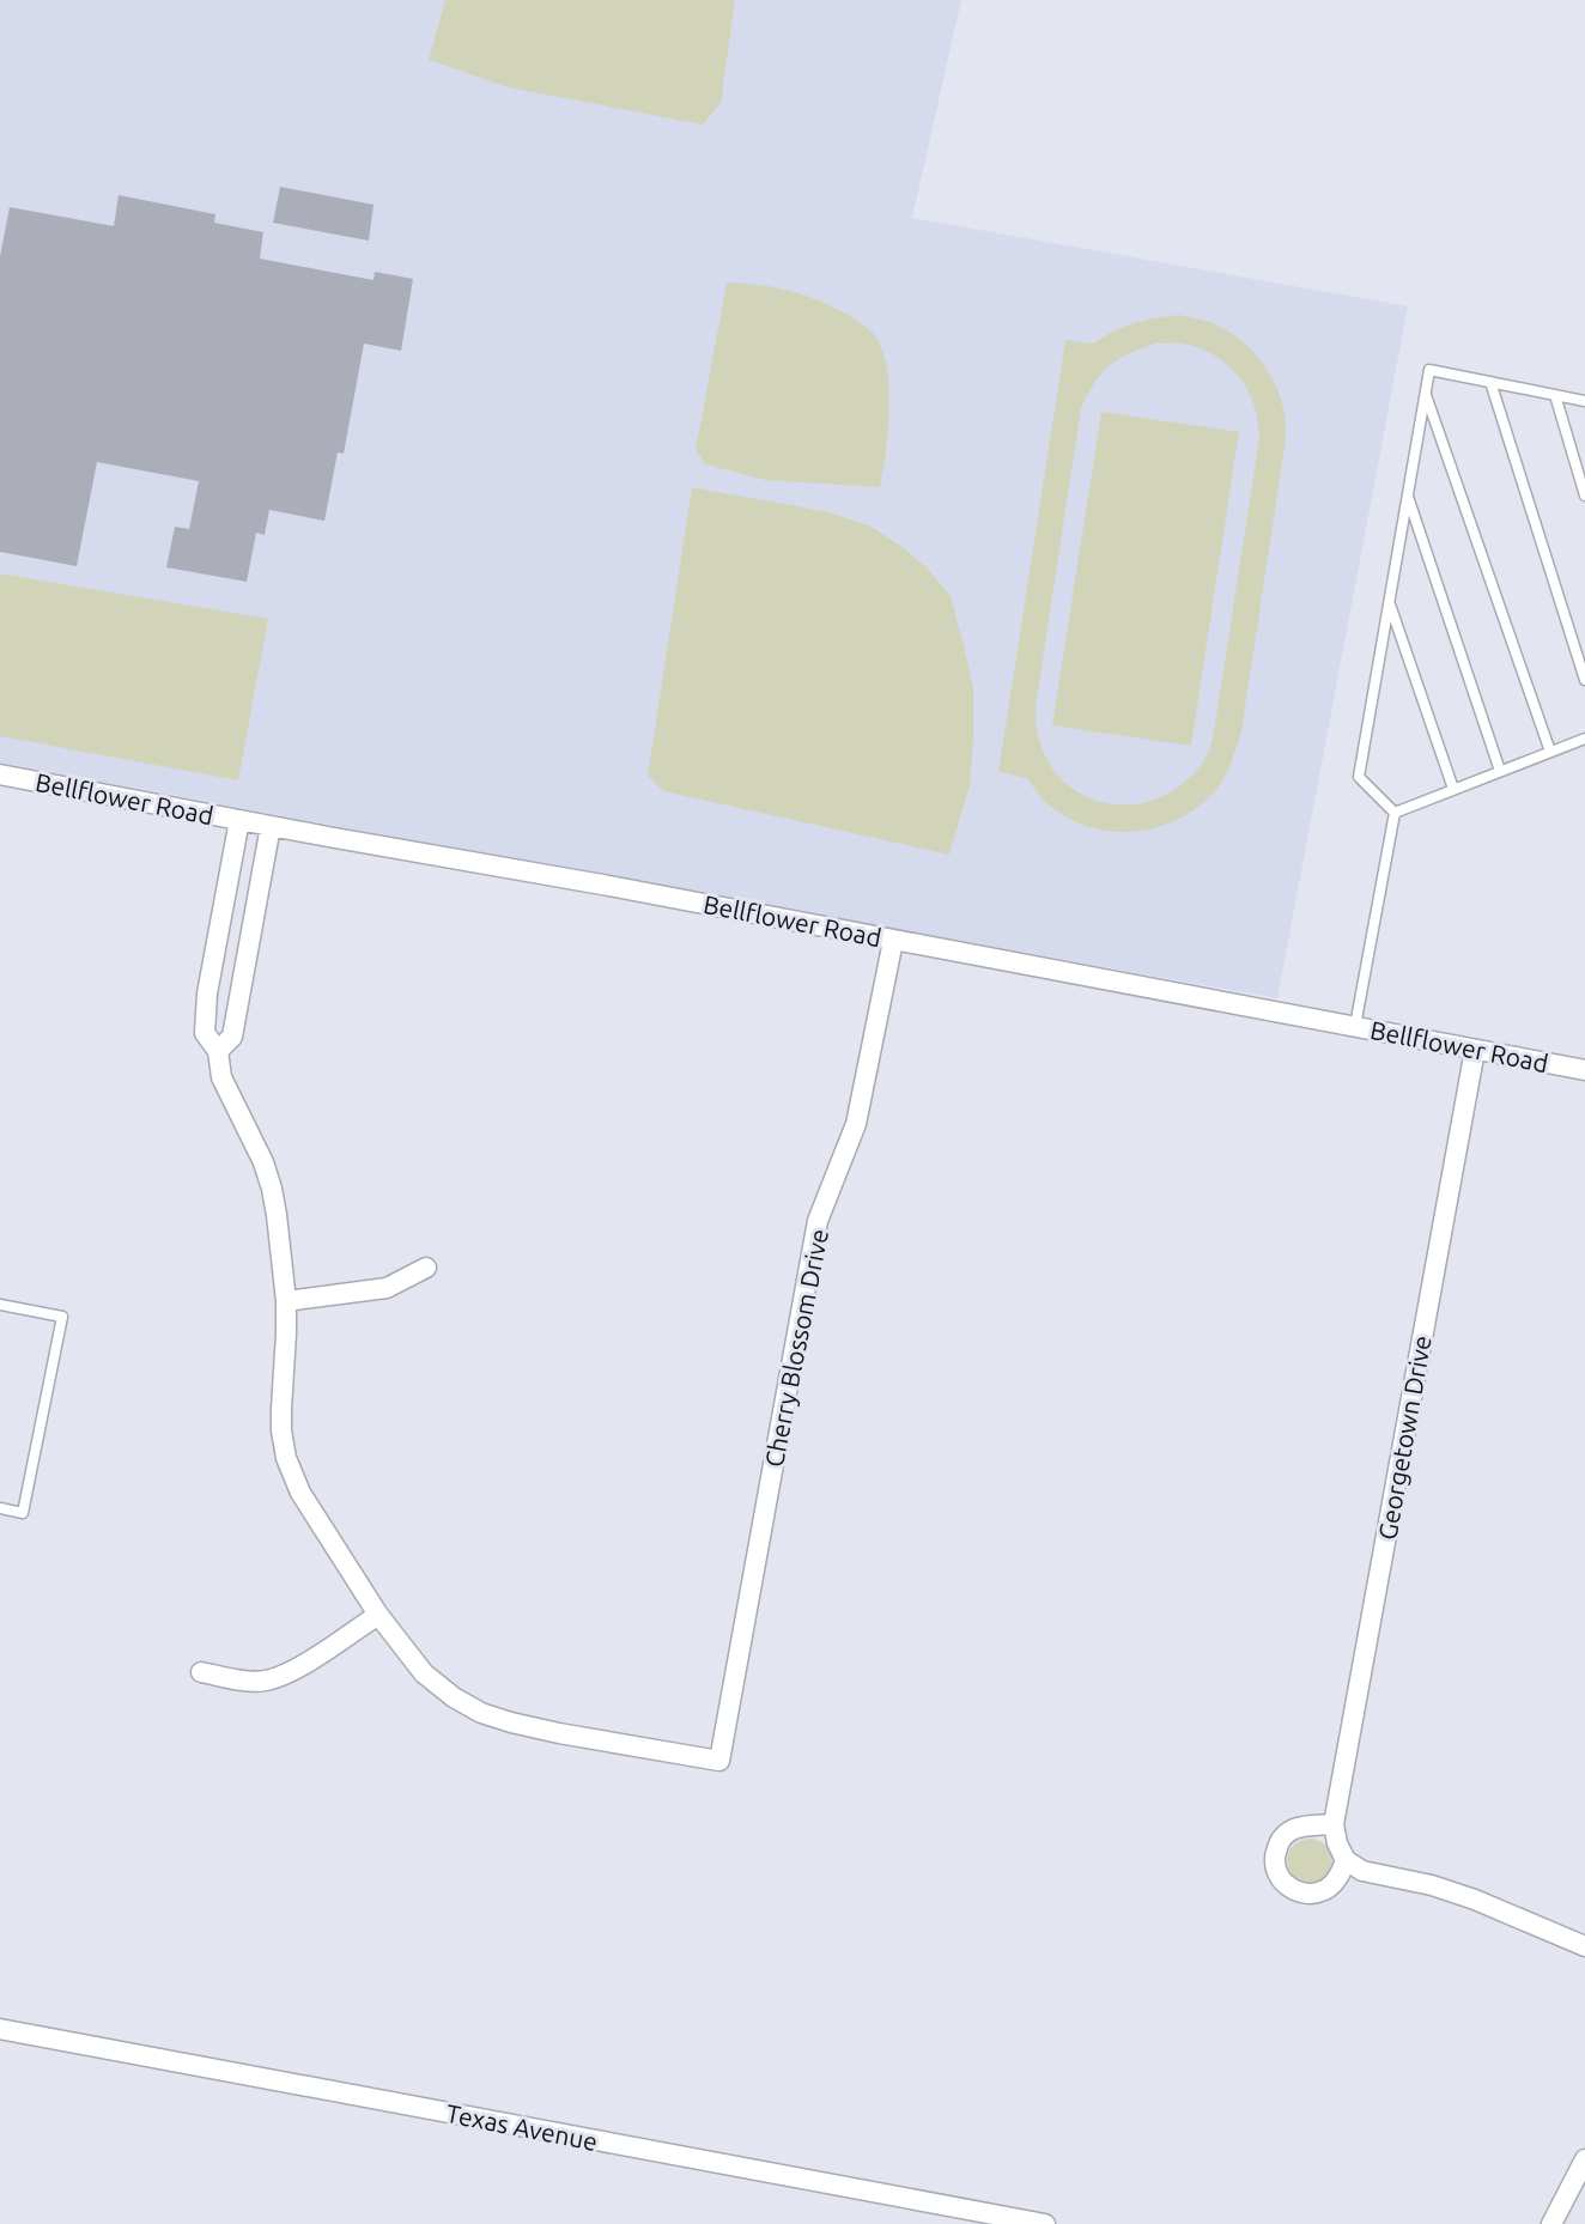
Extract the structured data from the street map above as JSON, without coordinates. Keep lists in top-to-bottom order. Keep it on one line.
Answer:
{"streets":{"street":["Bellflower Road","Cherry Blossom Drive","Georgetown Drive","Texas Avenue"]},"crossings":[["Bellflower Road","Cherry Blossom Drive"],["Bellflower Road","Georgetown Drive"]]}
